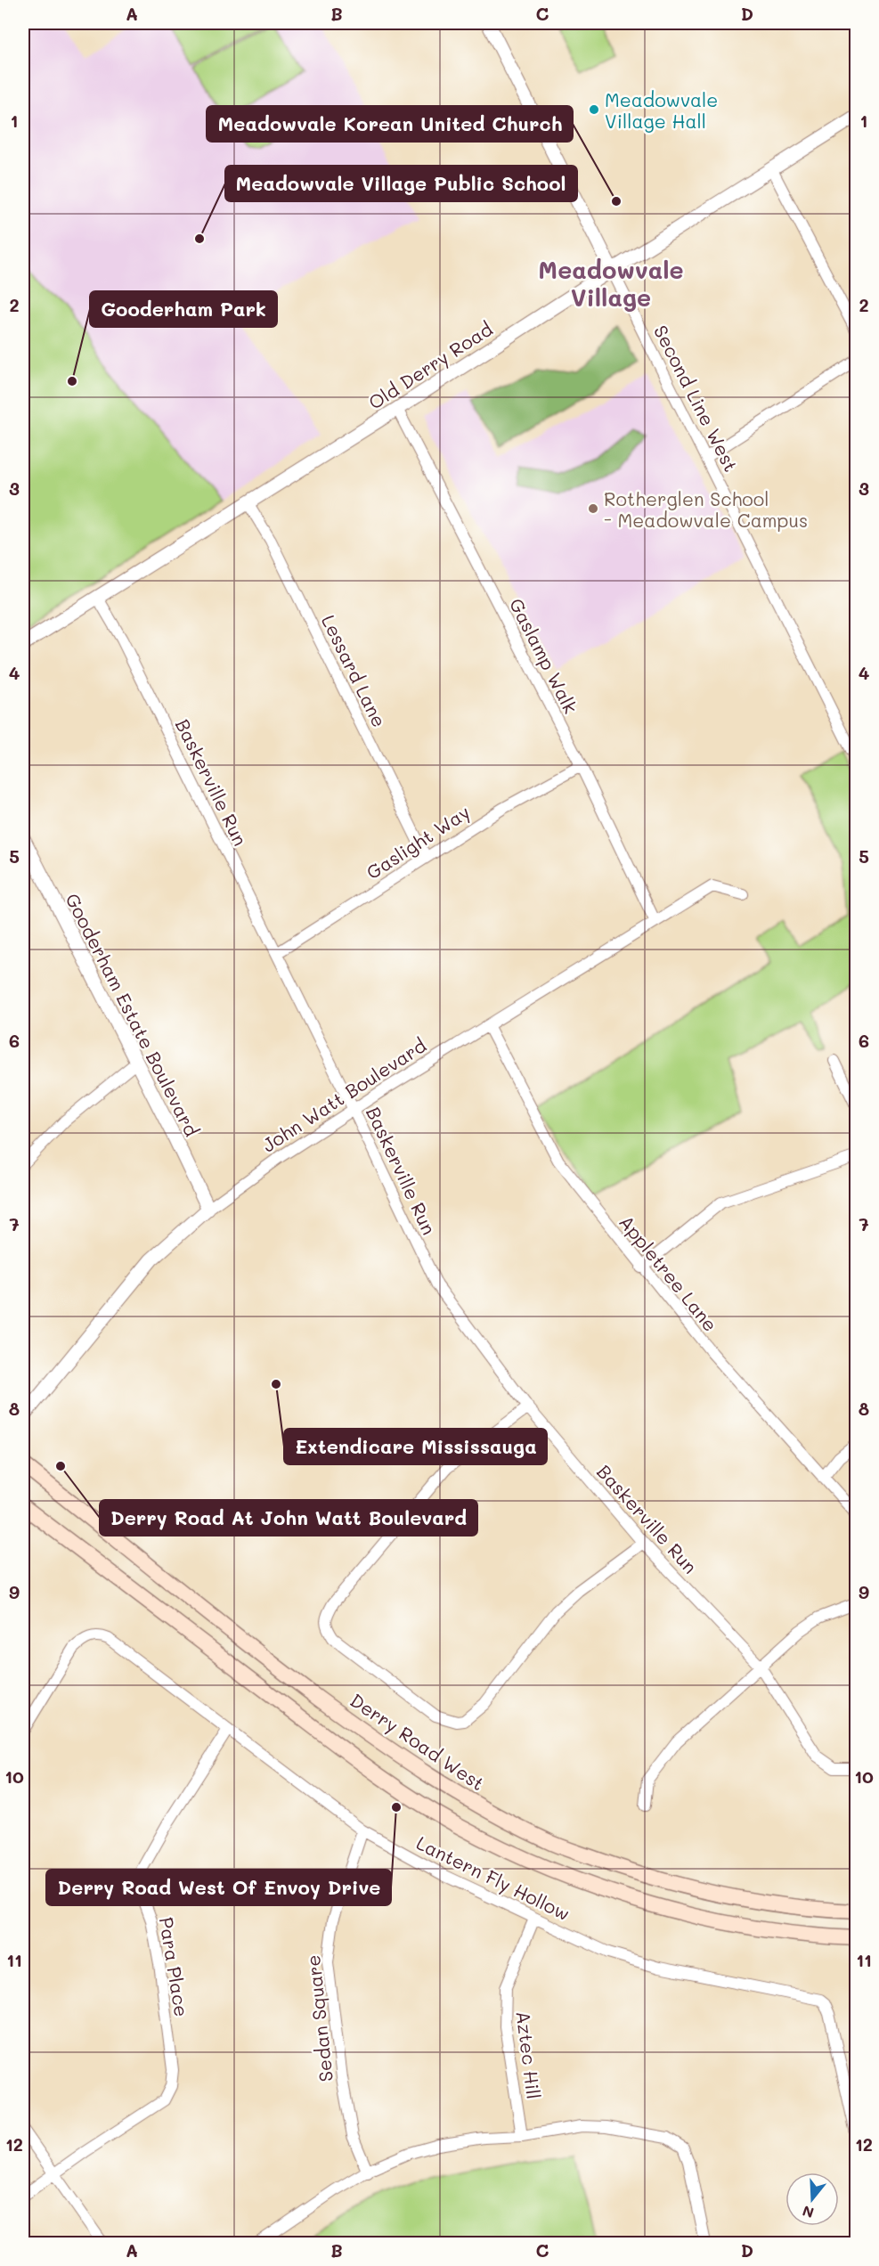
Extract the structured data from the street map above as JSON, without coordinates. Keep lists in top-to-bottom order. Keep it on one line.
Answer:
{"streets":{"main road":["Derry Road West"],"street":["Old Derry Road","Second Line West","Gaslamp Walk","Lessard Lane","Baskerville Run","Gaslight Way","Gooderham Estate Boulevard","John Watt Boulevard","Appletree Lane","Lantern Fly Hollow","Para Place","Sedan Square","Aztec Hill"]},"crossings":[["Old Derry Road","Second Line West"],["Old Derry Road","Gaslamp Walk"],["Old Derry Road","Lessard Lane"],["Old Derry Road","Baskerville Run"],["Gaslamp Walk","Gaslight Way"],["Gaslamp Walk","John Watt Boulevard"],["Lessard Lane","Gaslight Way"],["Baskerville Run","Gaslight Way"],["Baskerville Run","John Watt Boulevard"],["Gooderham Estate Boulevard","John Watt Boulevard"],["John Watt Boulevard","Appletree Lane"],["Lantern Fly Hollow","Para Place"],["Lantern Fly Hollow","Sedan Square"],["Lantern Fly Hollow","Aztec Hill"]],"districts":["Meadowvale Village"],"places":["Meadowvale Village Hall","Meadowvale Korean United Church","Meadowvale Village Public School","Gooderham Park","Rotherglen School - Meadowvale Campus","Extendicare Mississauga","Derry Road At John Watt Boulevard","Derry Road West Of Envoy Drive"],"north":"bottom","grid":{"columns":["A","B","C","D"],"rows":["1","2","3","4","5","6","7","8","9","10","11","12"]}}
